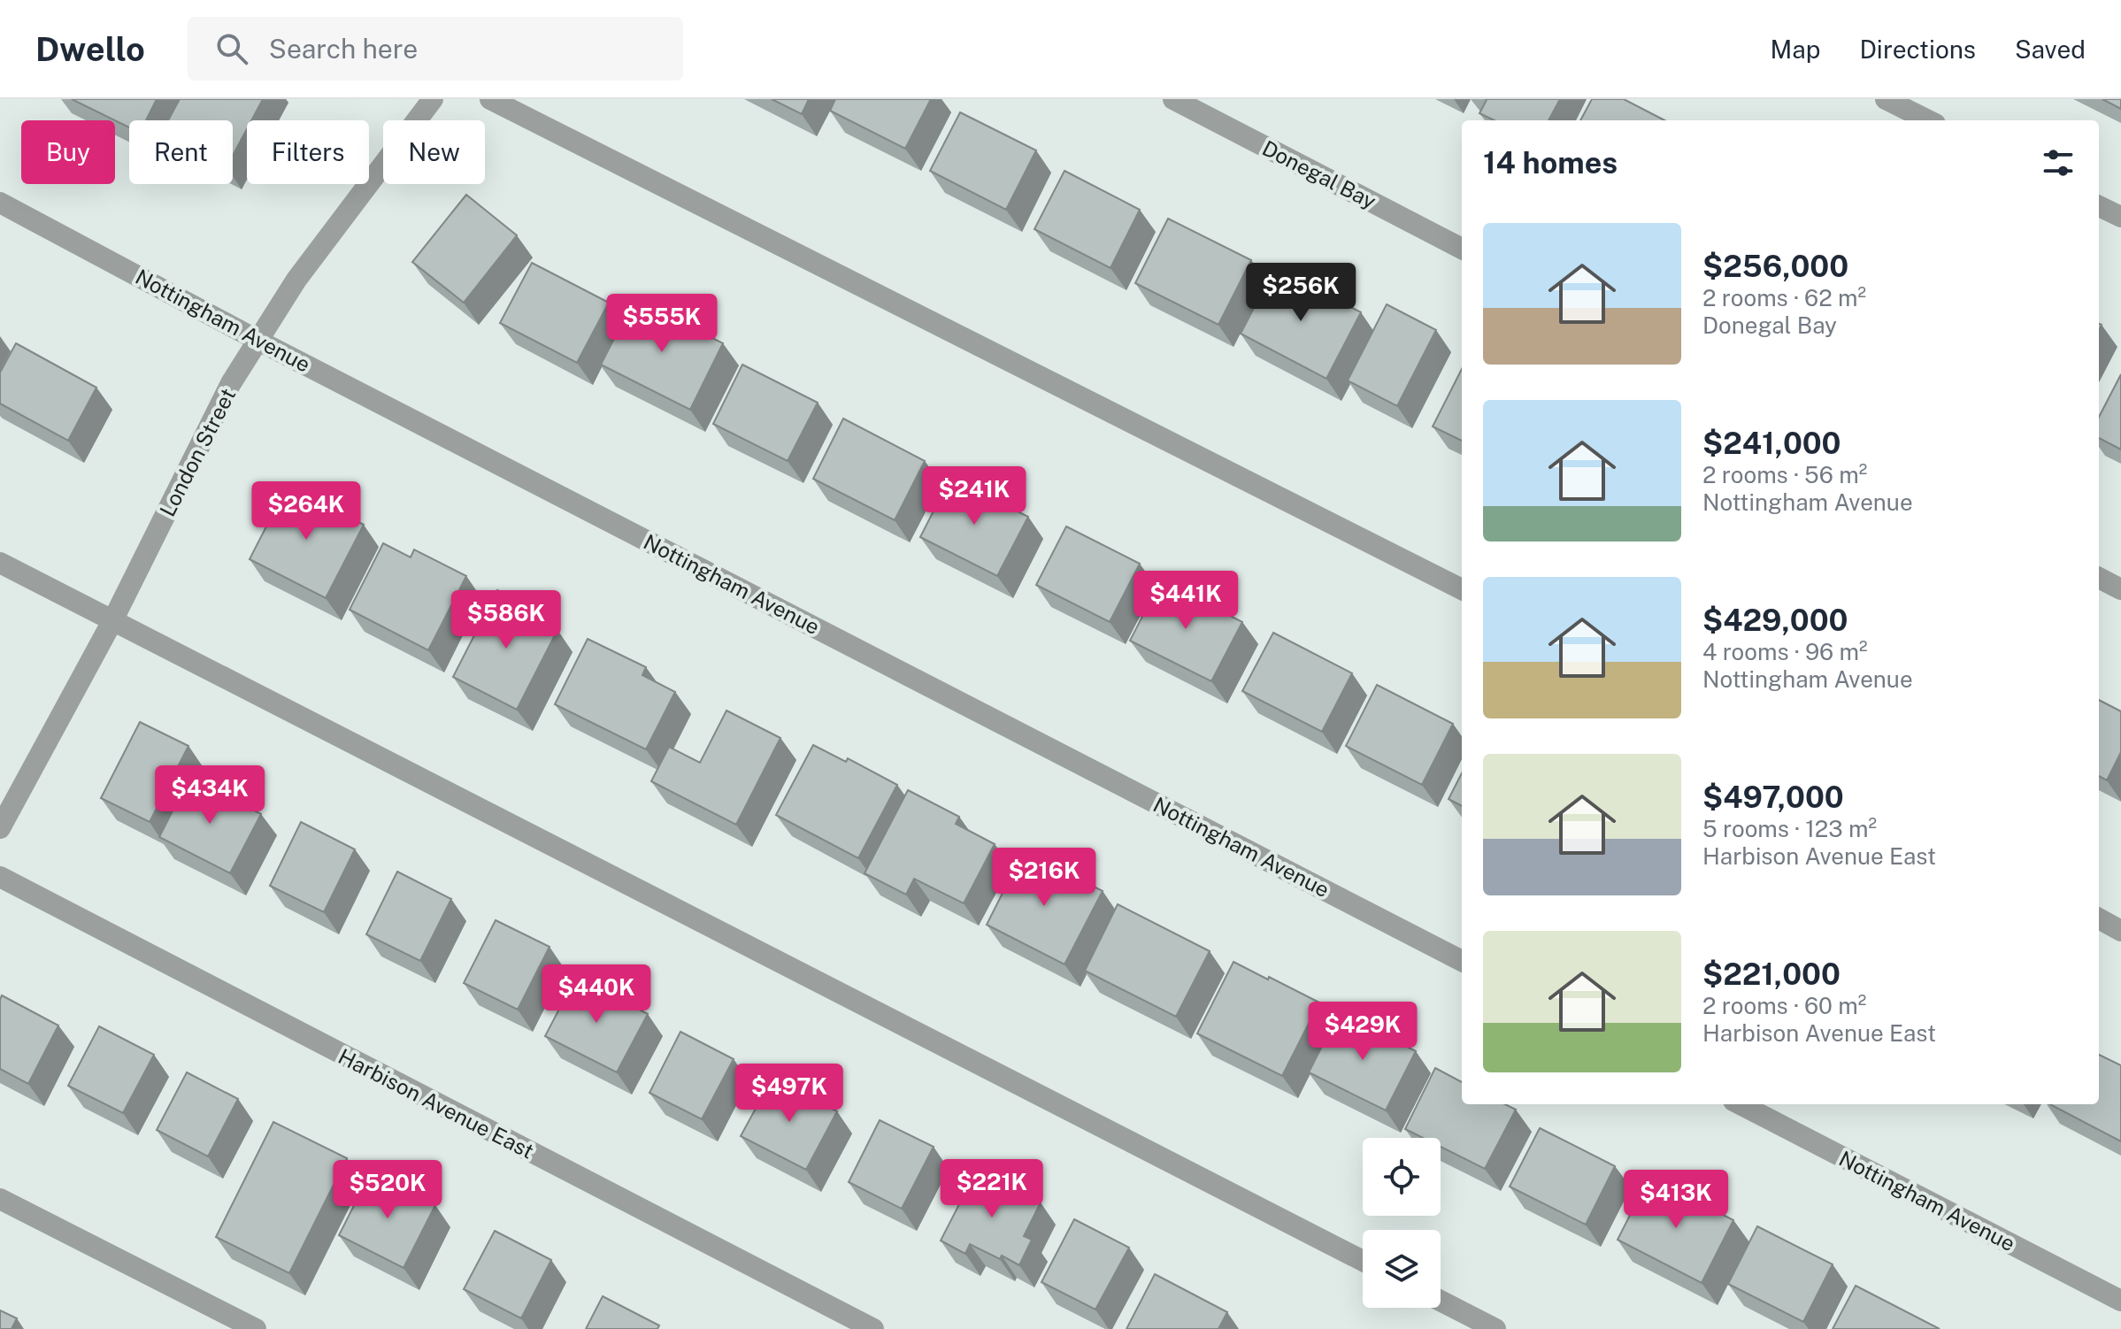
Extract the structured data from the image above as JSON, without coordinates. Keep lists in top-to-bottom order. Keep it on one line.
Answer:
{"streets":{"street":["Donegal Bay","Nottingham Avenue","London Street","Harbison Avenue East"]},"crossings":[["Nottingham Avenue","London Street"]],"page":{"header":"Dwello","search":"Search here","nav":["Map","Directions","Saved"],"chip":["Buy","Rent","Filters","New"],"heading":"14 homes","list":[{"name":"$256,000","note":"2 rooms · 62 m² · Donegal Bay"},{"name":"$241,000","note":"2 rooms · 56 m² · Nottingham Avenue"},{"name":"$429,000","note":"4 rooms · 96 m² · Nottingham Avenue"},{"name":"$497,000","note":"5 rooms · 123 m² · Harbison Avenue East"},{"name":"$221,000","note":"2 rooms · 60 m² · Harbison Avenue East"}],"price":["$256K","$555K","$241K","$264K","$441K","$586K","$434K","$216K","$440K","$429K","$497K","$221K","$520K","$413K"]}}
